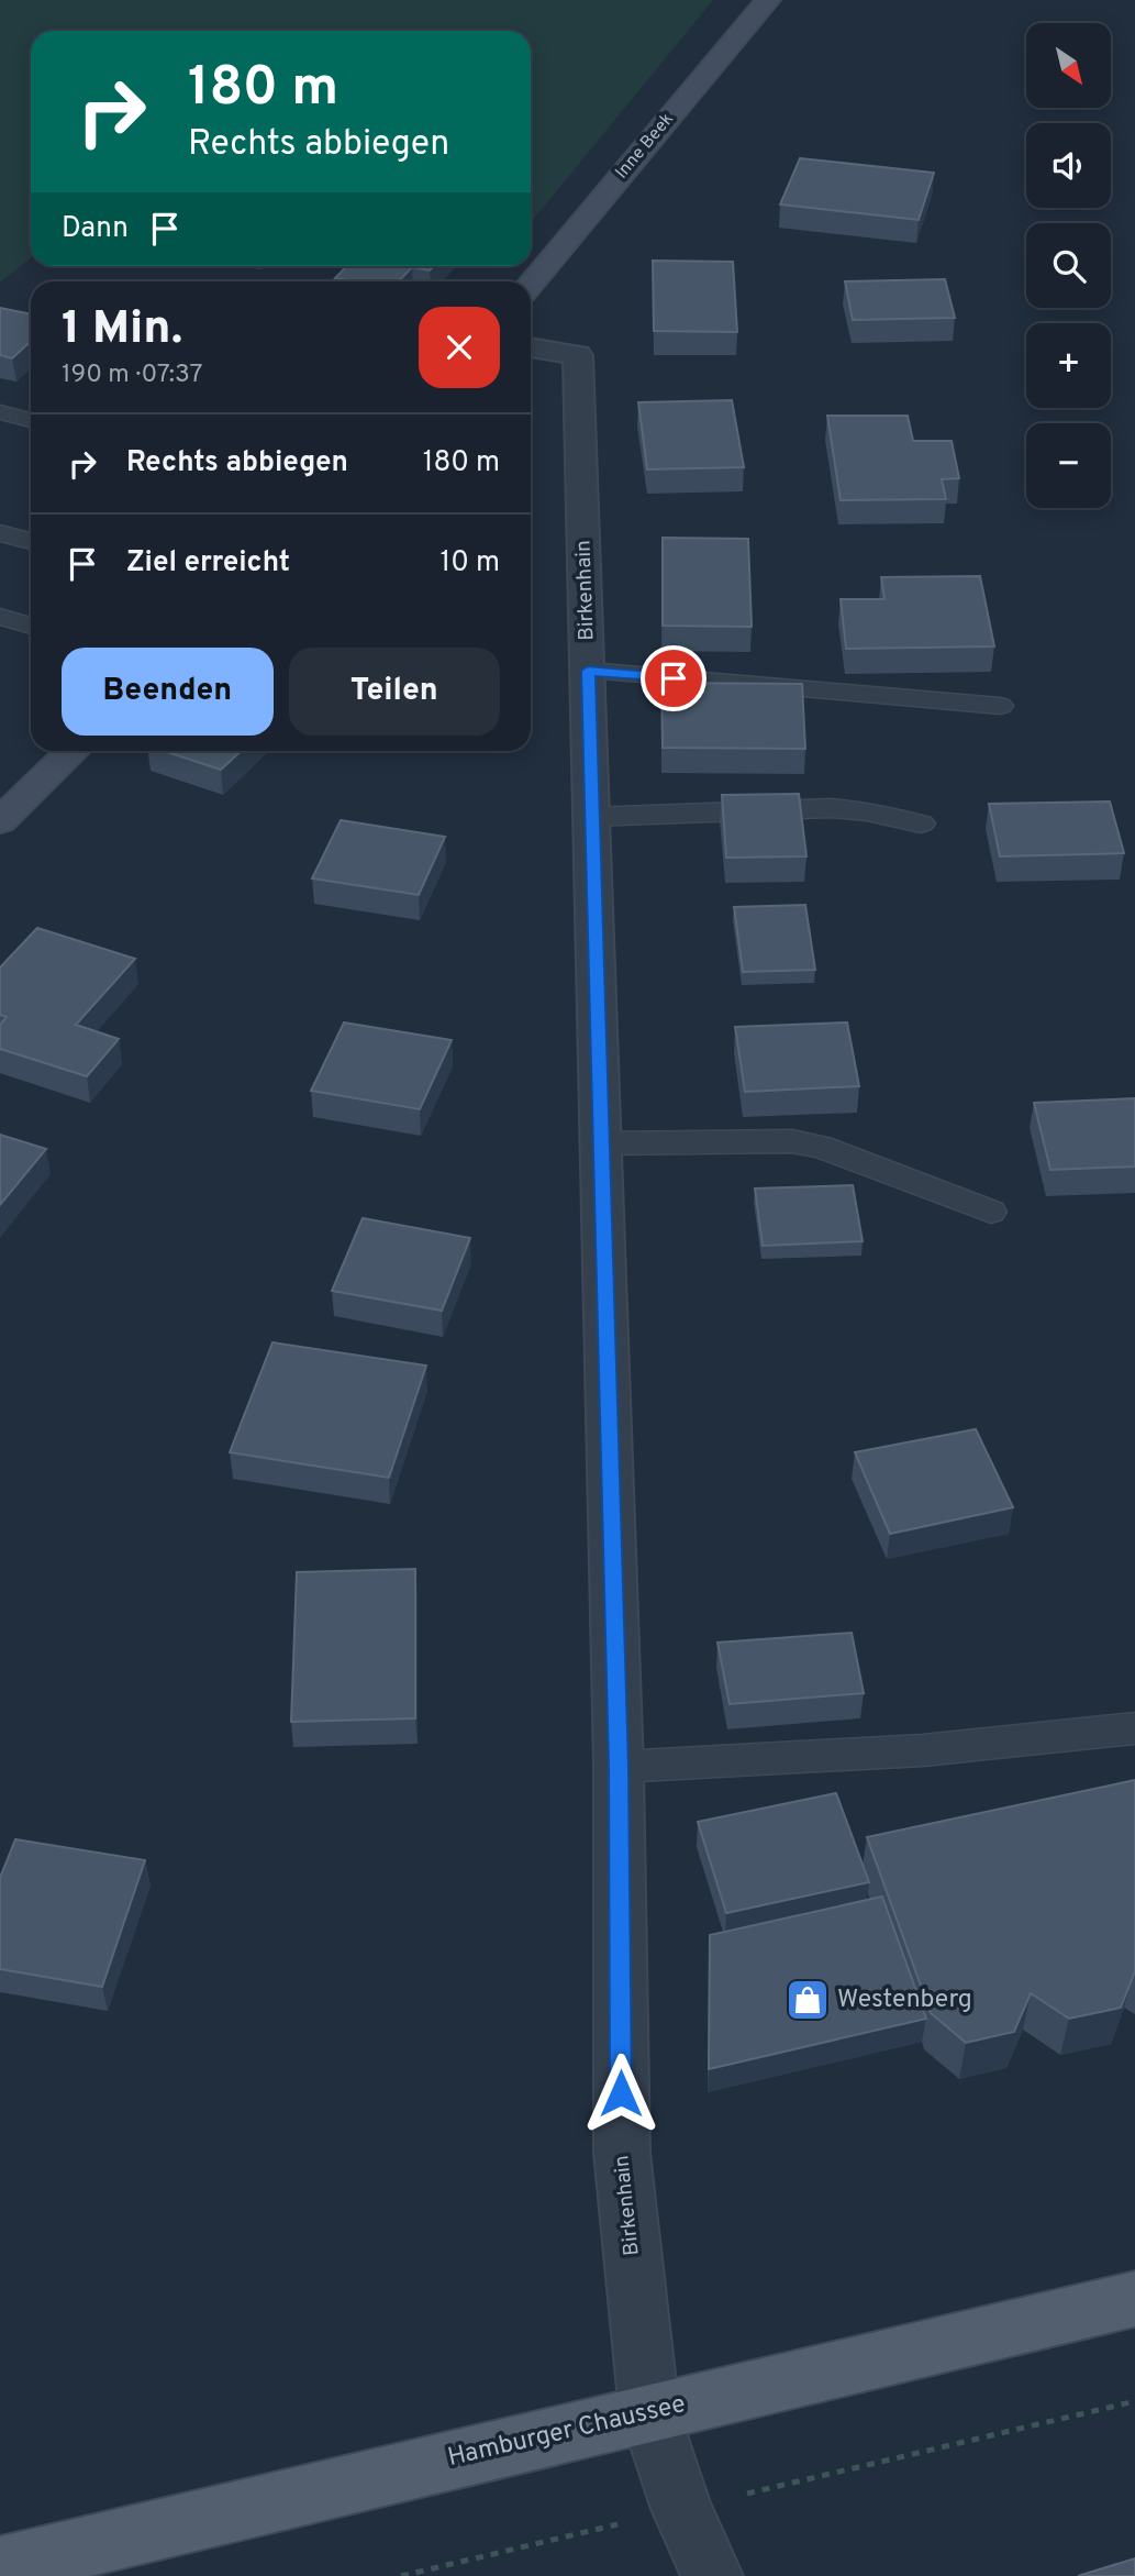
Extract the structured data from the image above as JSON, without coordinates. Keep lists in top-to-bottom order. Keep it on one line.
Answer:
{"streets":{"main road":["Hamburger Chaussee"],"street":["Inne Beek","Birkenhain"]},"crossings":[["Birkenhain","Hamburger Chaussee"]],"places":{"shop":["Westenberg"]},"north":"bottom right","page":{"map_buttons":["+","−"],"turn":["180 m","Rechts abbiegen"],"then":"Dann","heading":["1 Min.","190 m · 07:37"],"list":[{"name":"Rechts abbiegen","value":"180 m"},{"name":"Ziel erreicht","value":"10 m"}],"buttons":["Beenden","Teilen"]}}
